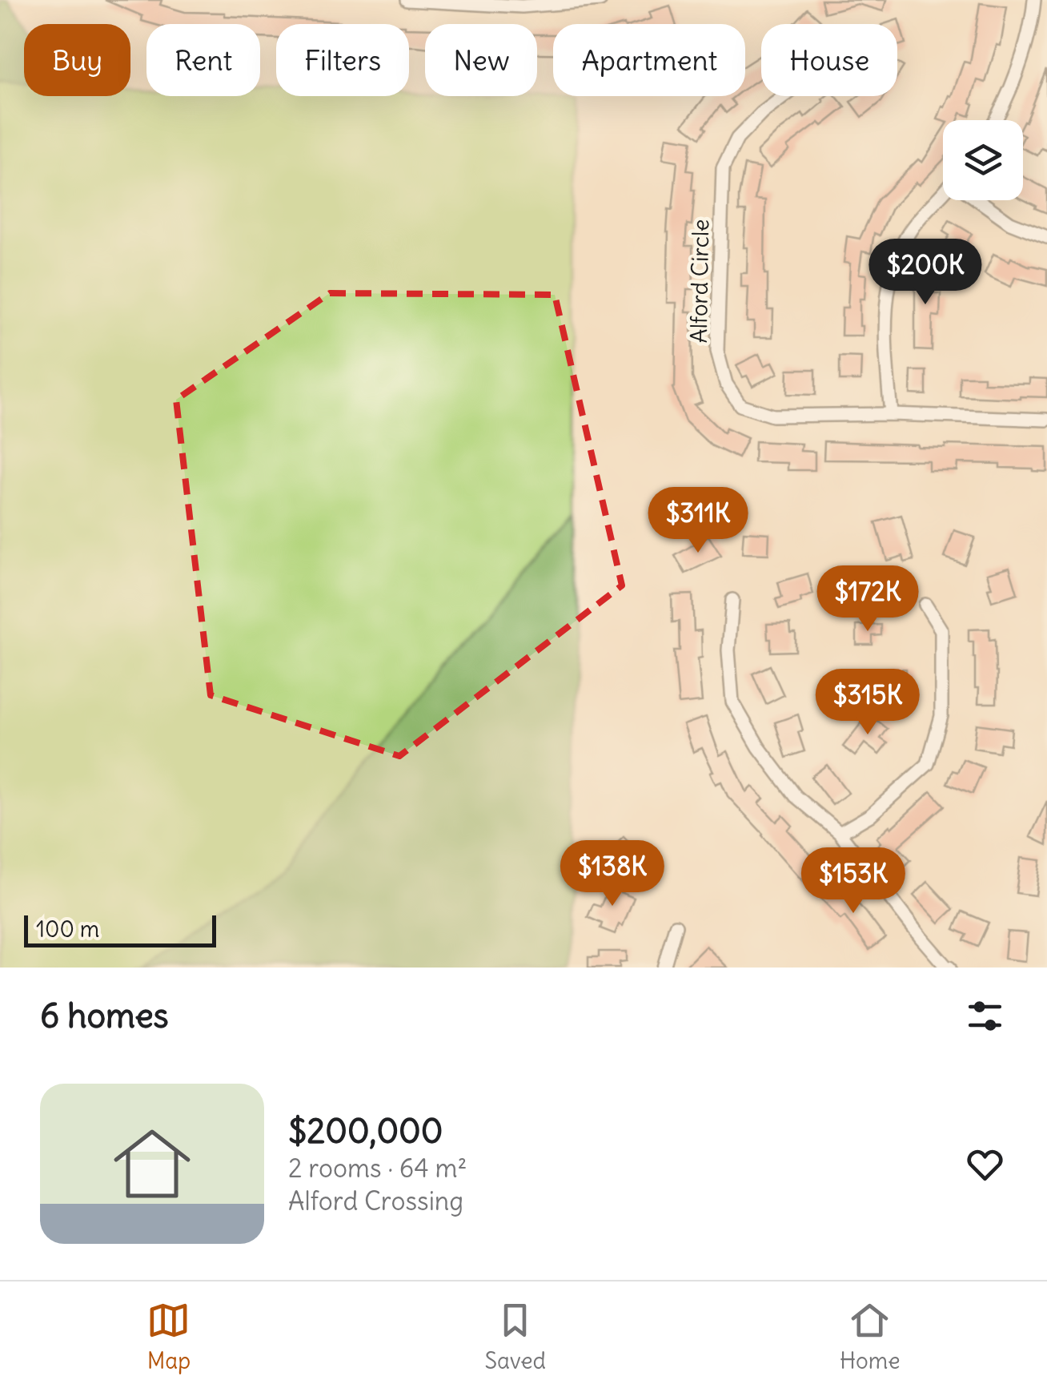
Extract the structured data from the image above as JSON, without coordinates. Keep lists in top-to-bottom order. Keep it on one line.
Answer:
{"streets":{"street":["Alford Circle"]},"scale_bar":"100 m","page":{"chip":["Buy","Rent","Filters","New","Apartment","House"],"price":["$200K","$311K","$172K","$315K","$138K","$153K"],"scale":"100 m","heading":"6 homes","list":[{"name":"$200,000","note":"2 rooms · 64 m² · Alford Crossing"}],"tabs":["Map","Saved","Home"]}}
